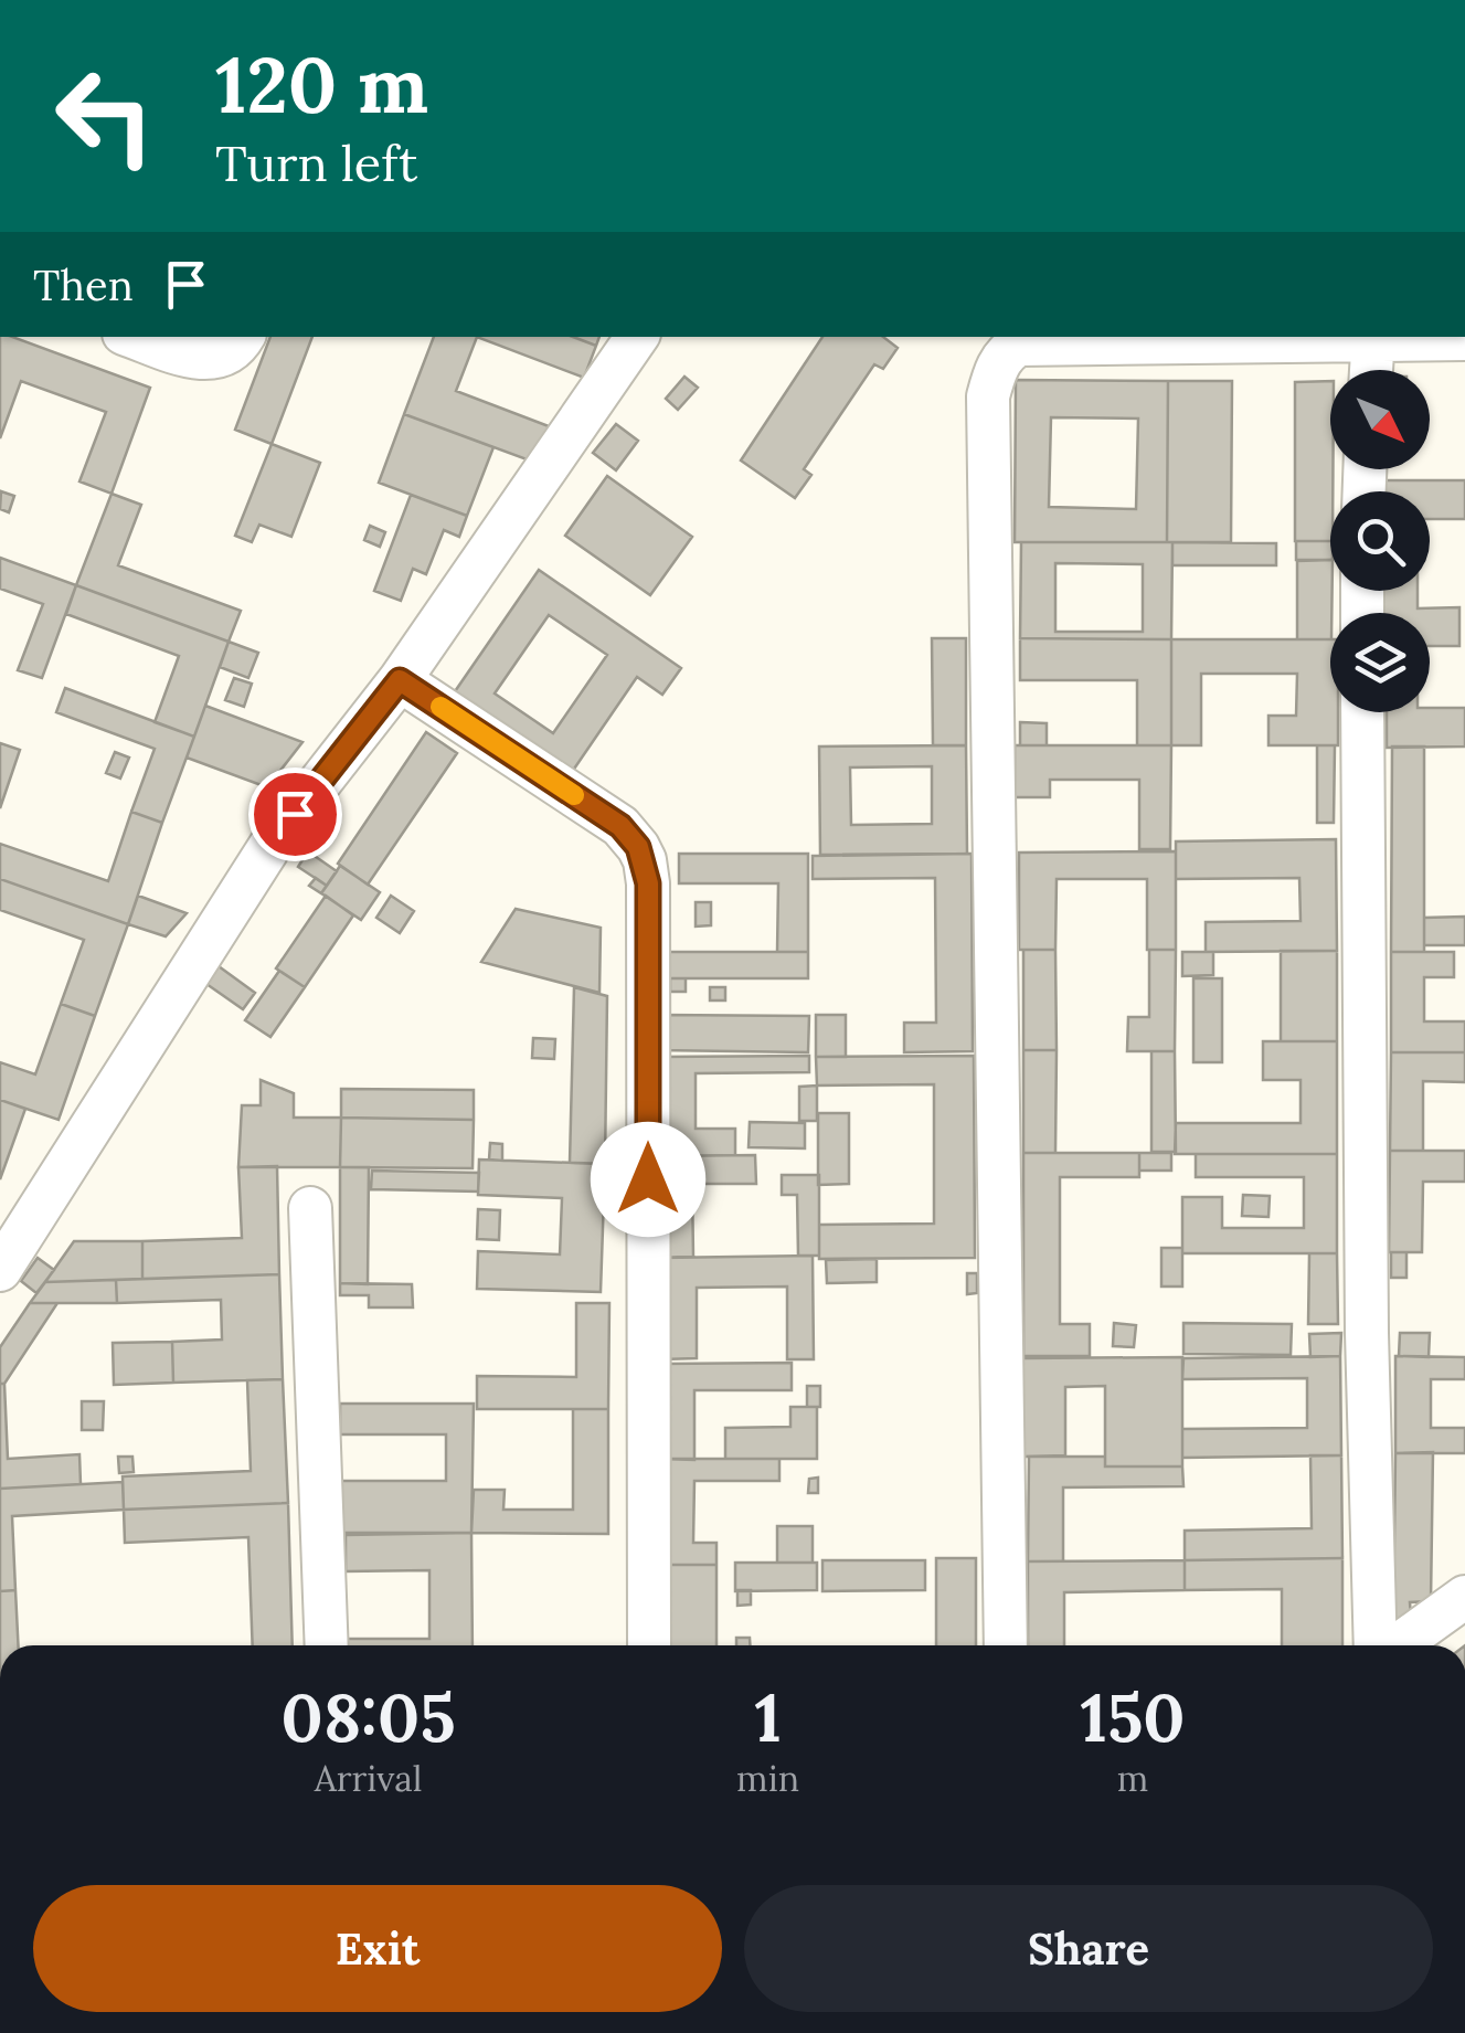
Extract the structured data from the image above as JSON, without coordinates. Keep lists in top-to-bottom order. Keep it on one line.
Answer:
{"north":"bottom right","page":{"turn":["120 m","Turn left"],"then":"Then","eta":["08:05","Arrival","1","min","150","m"],"buttons":["Exit","Share"]}}
